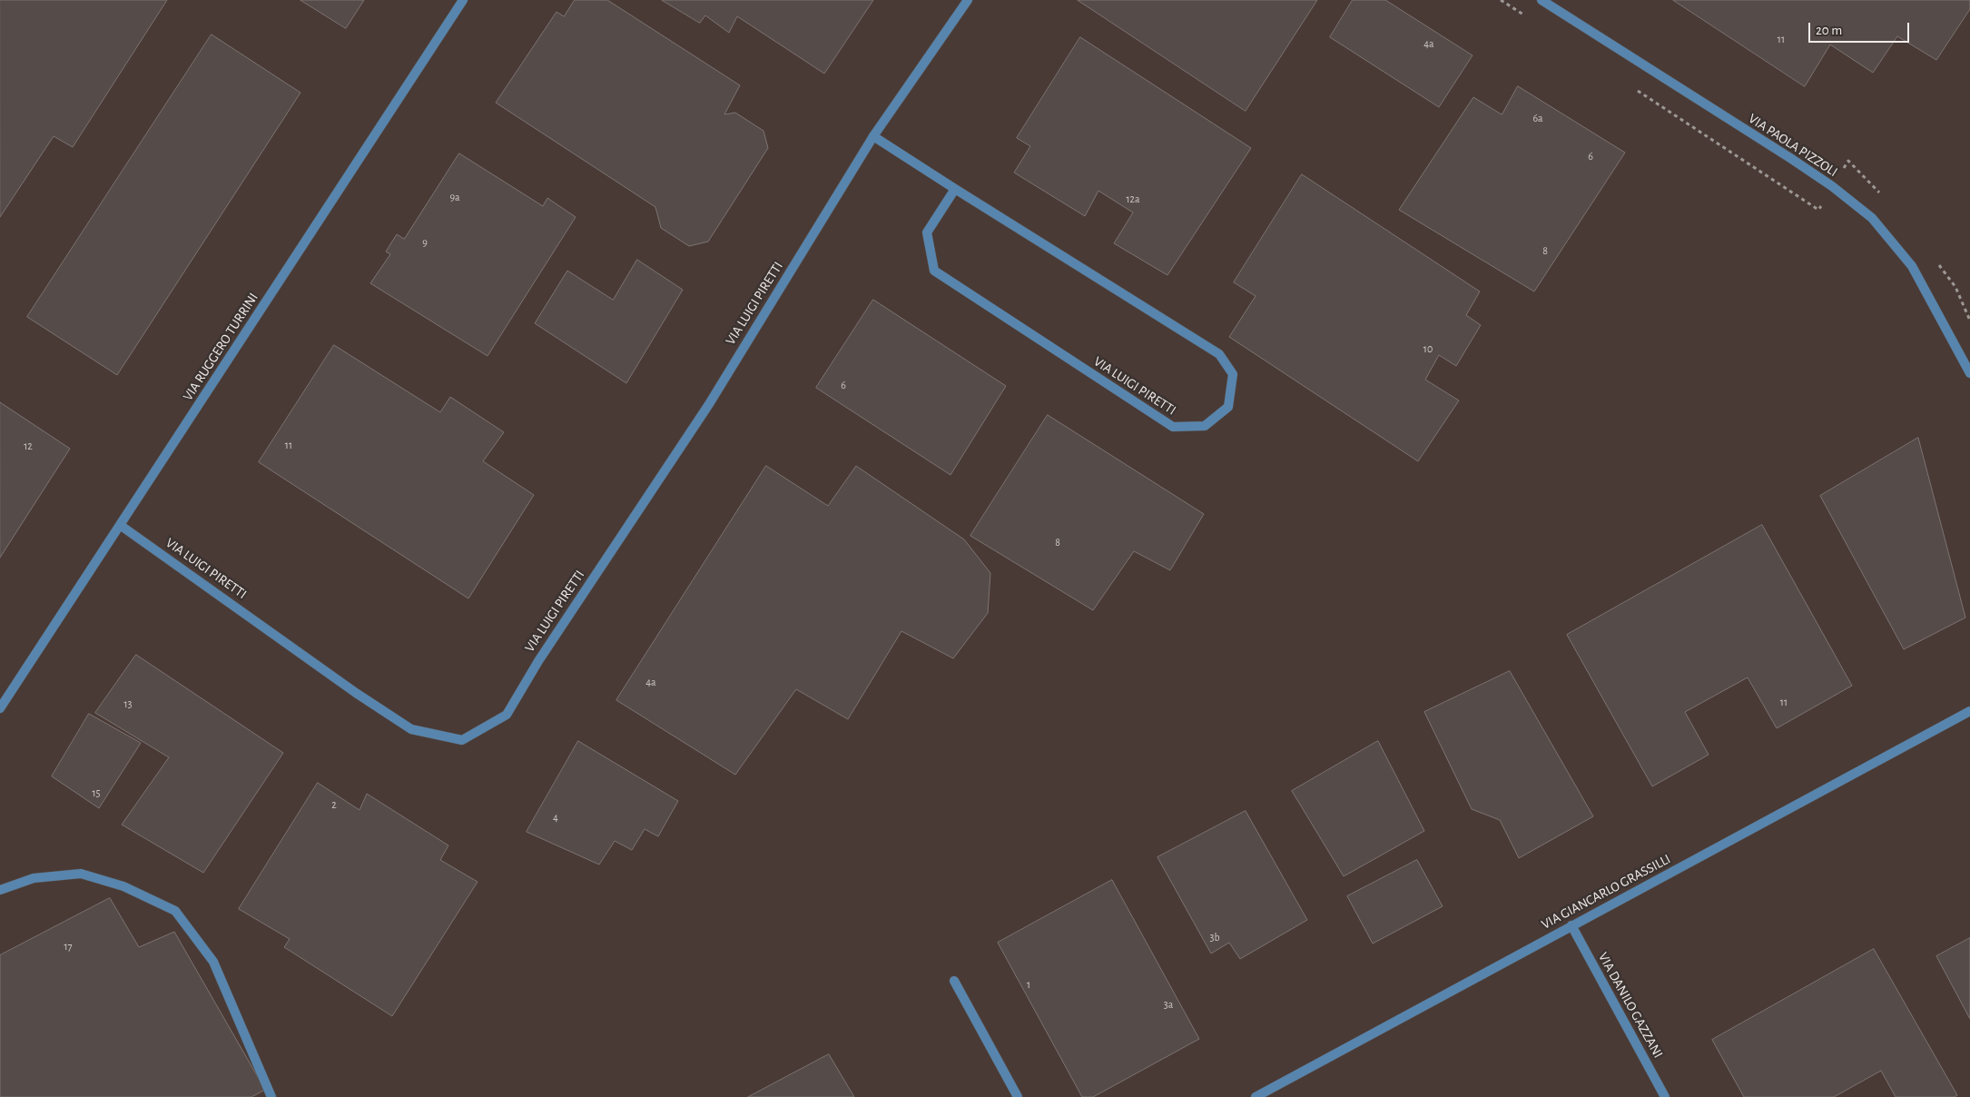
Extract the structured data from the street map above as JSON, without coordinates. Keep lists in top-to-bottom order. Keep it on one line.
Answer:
{"streets":{"street":["VIA PAOLA PIZZOLI","VIA LUIGI PIRETTI","VIA RUGGERO TURRINI","VIA GIANCARLO GRASSILLI","VIA DANILO GAZZANI"]},"crossings":[["VIA LUIGI PIRETTI","VIA RUGGERO TURRINI"],["VIA GIANCARLO GRASSILLI","VIA DANILO GAZZANI"]],"house_numbers":["11","4a","6a","6","9a","12a","9","8","10","6","11","12","8","4a","11","13","15","2","4","3b","17","1","3a"],"scale_bar":"20 m"}
